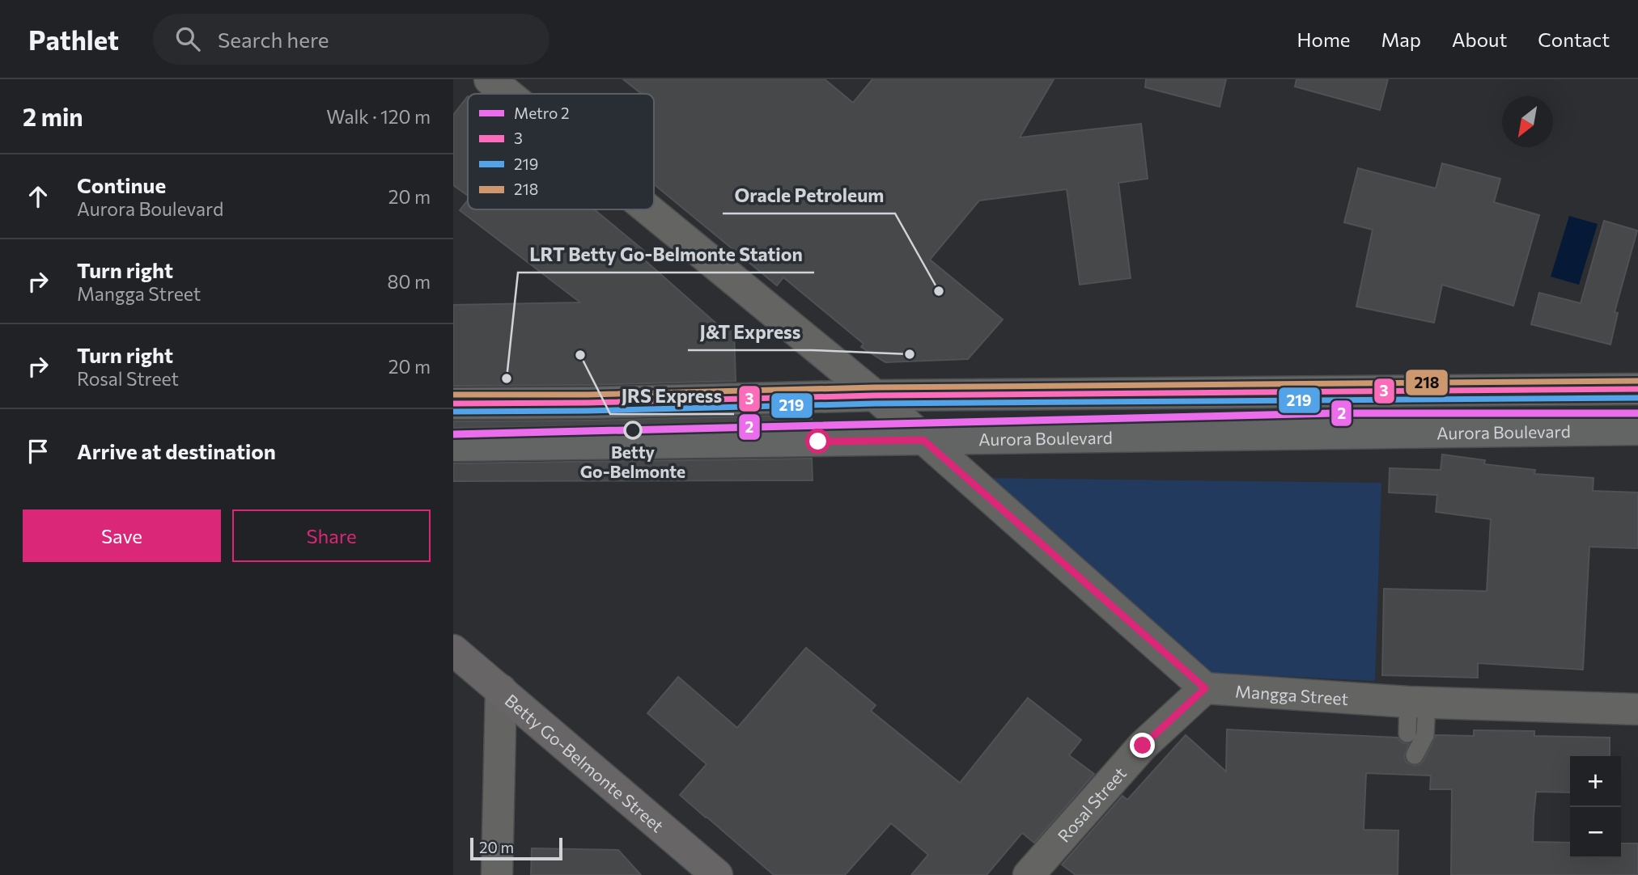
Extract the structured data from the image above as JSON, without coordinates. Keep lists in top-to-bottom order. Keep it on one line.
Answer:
{"streets":{"main road":["Aurora Boulevard"],"street":["Mangga Street","Betty Go-Belmonte Street","Rosal Street"]},"crossings":[["Mangga Street","Rosal Street"]],"places":["Oracle Petroleum","J&T Express","JRS Express","LRT Betty Go-Belmonte Station","Betty Go-Belmonte"],"lines":["transit line 218","transit line 3","transit line 219","metro line 2"],"legend":["Metro 2","3","219","218"],"scale_bar":"20 m","north":"bottom left","page":{"header":"Pathlet","search":"Search here","nav":["Home","Map","About","Contact"],"heading":["2 min","Walk · 120 m"],"list":[["Continue","Aurora Boulevard","20 m"],["Turn right","Mangga Street","80 m"],["Turn right","Rosal Street","20 m"],"Arrive at destination"],"buttons":["Save","Share"],"map_buttons":["+","−"],"scale":"20 m"}}
